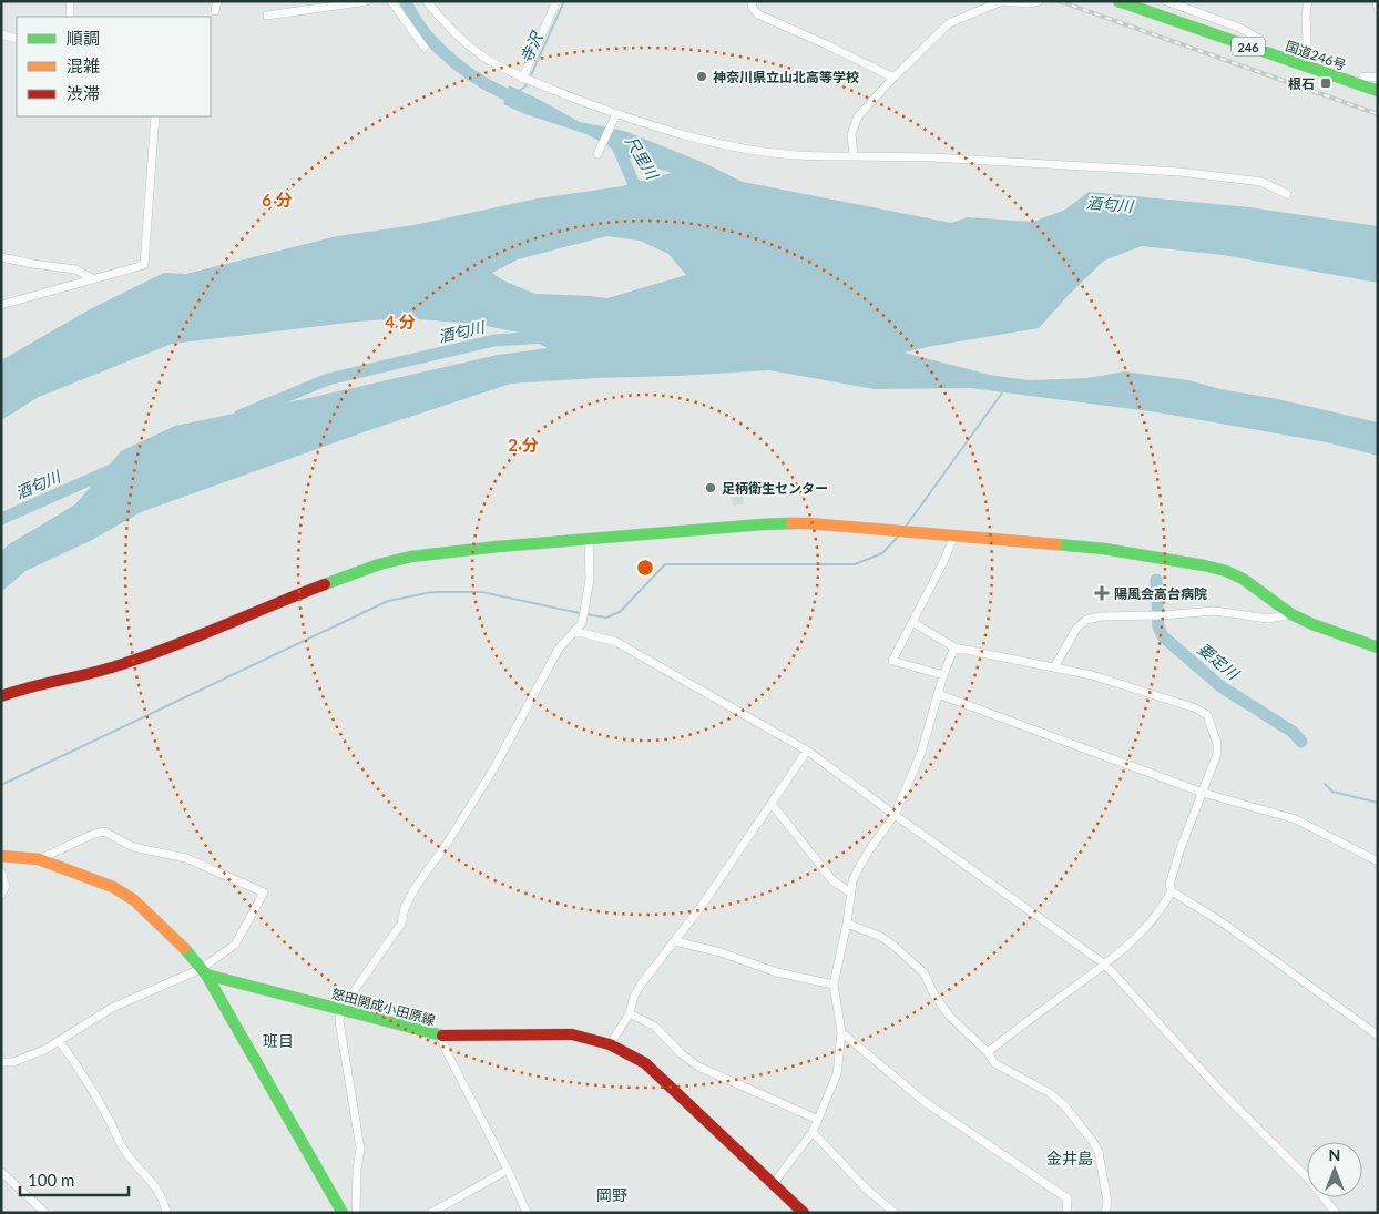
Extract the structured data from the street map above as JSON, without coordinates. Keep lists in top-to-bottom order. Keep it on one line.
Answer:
{"streets":{"main road":["246","国道246号","怒田開成小田原線"]},"districts":["班目","金井島","岡野"],"water":["寺沢","尺里川","酒匂川","要定川"],"places":{"other":["神奈川県立山北高等学校","足柄衛生センター"],"transit":["根石"],"health":["陽風会高台病院"]},"legend":["順調","混雑","渋滞"],"scale_bar":"100 m","north":"top","rings":["6 分","4 分","2 分"]}
